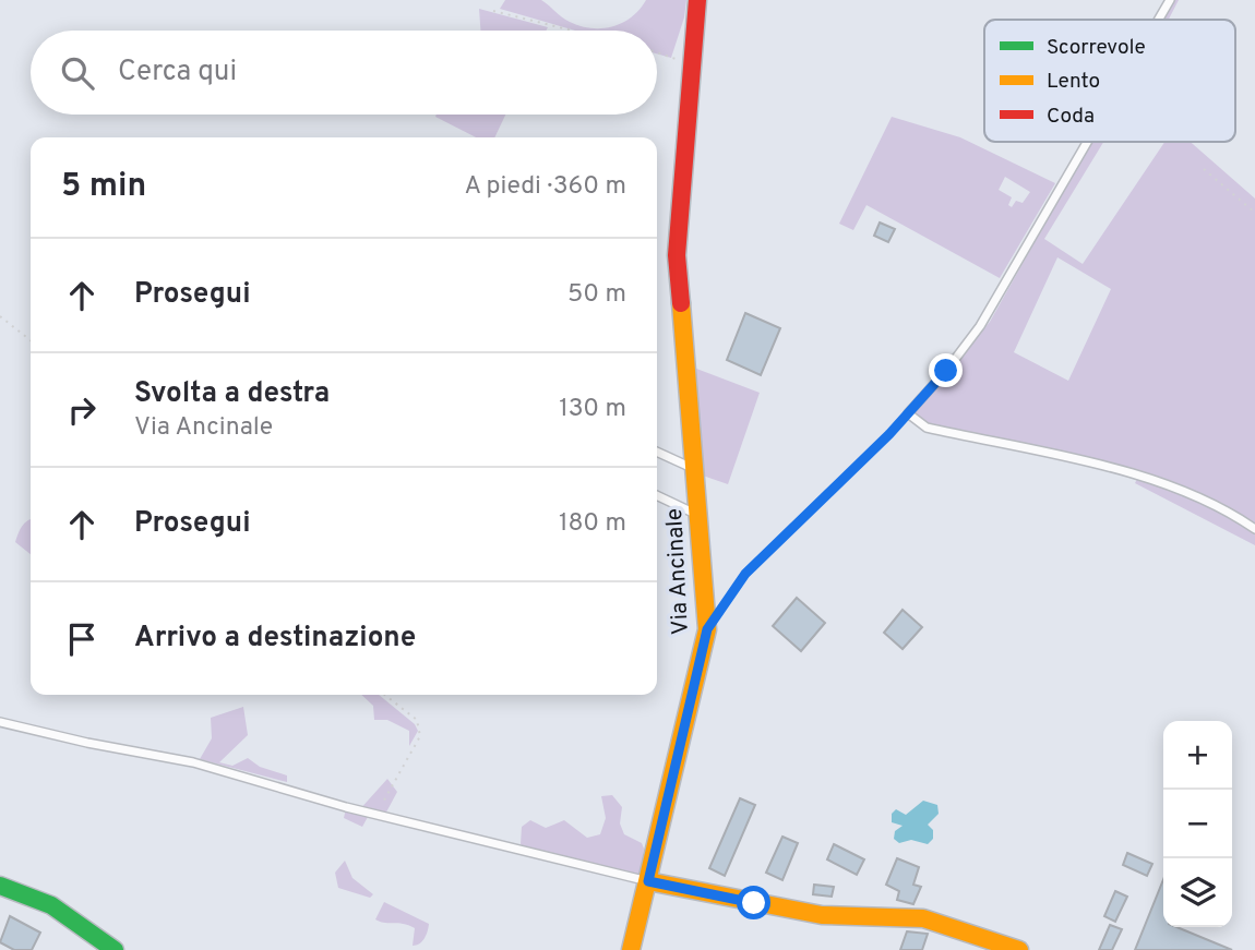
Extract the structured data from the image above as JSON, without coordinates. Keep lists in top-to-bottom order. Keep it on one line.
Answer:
{"streets":{"main road":["Via Ancinale"]},"legend":["Scorrevole","Lento","Coda"],"page":{"search":"Cerca qui","heading":["5 min","A piedi · 360 m"],"list":[["Prosegui","50 m"],["Svolta a destra","Via Ancinale","130 m"],["Prosegui","180 m"],"Arrivo a destinazione"],"map_buttons":["+","−"]}}
